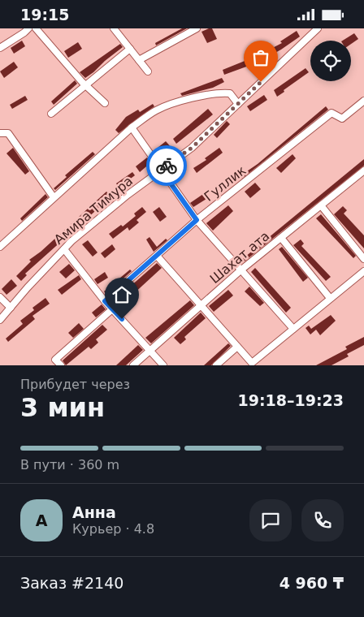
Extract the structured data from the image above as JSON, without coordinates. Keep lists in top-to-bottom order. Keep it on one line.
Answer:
{"streets":{"street":["Гуллик","Амира Тимура","Шахат ата"]},"page":{"status":"19:15","heading":["3 мин","Прибудет через","19:18–19:23"],"panel":["Анна","Курьер · 4.8","Заказ #2140","4 960 ₸"],"bar":"В пути · 360 m","round":"А"}}
